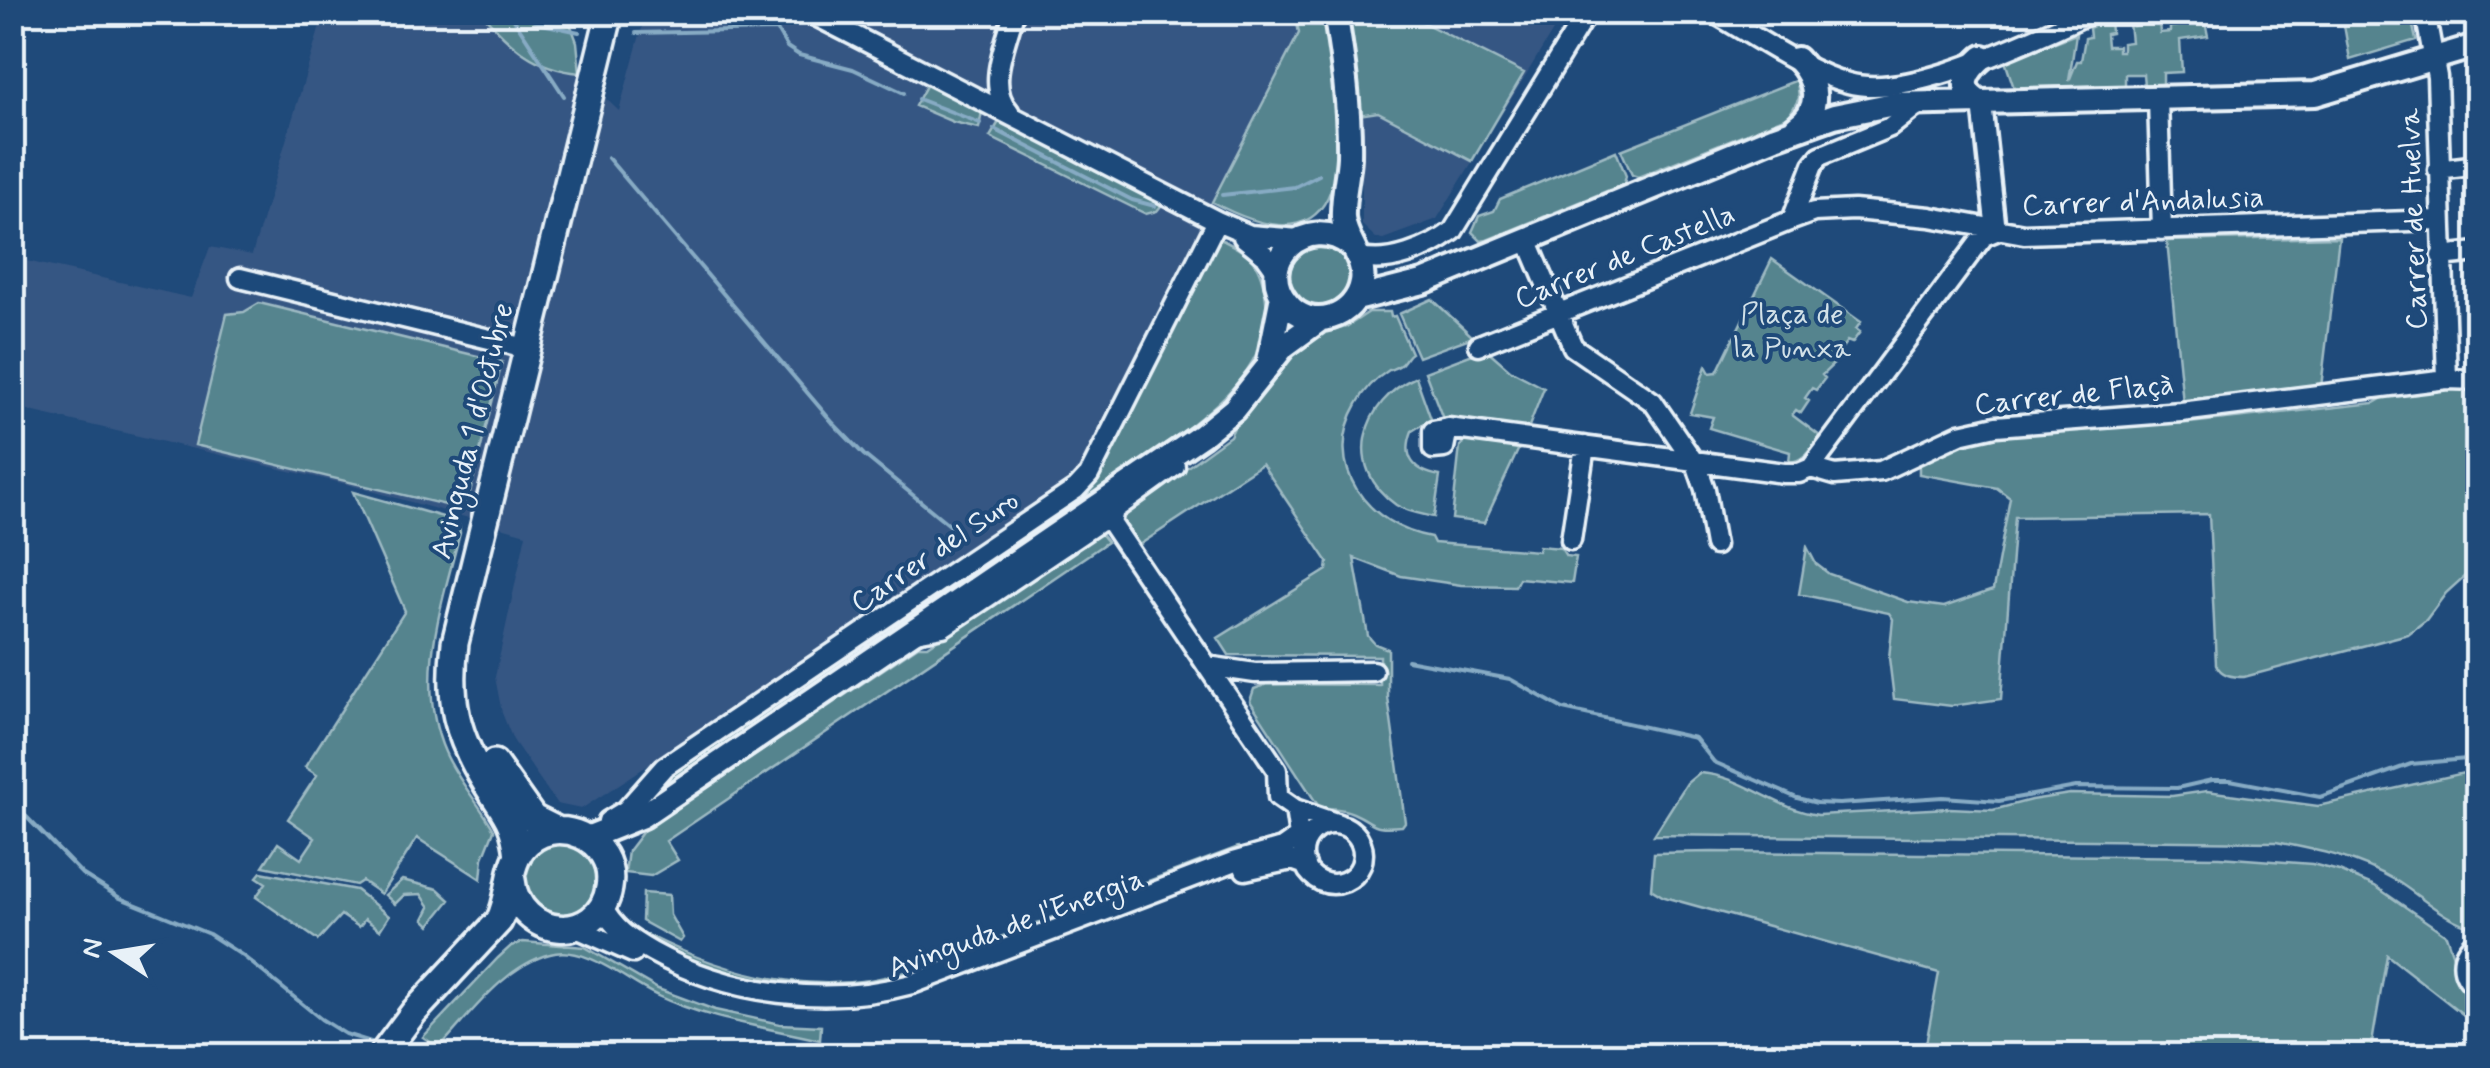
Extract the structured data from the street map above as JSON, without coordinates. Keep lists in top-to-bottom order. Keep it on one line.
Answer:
{"streets":{"main road":["Avinguda 1 d'Octubre"],"street":["Carrer d'Andalusia","Carrer de Huelva","Carrer de Castella","Carrer de Flaçà","Carrer del Suro","Avinguda de l'Energia"]},"crossings":[["Carrer d'Andalusia","Carrer de Huelva"],["Carrer d'Andalusia","Carrer de Castella"],["Carrer de Huelva","Carrer de Flaçà"],["Avinguda 1 d'Octubre","Carrer del Suro"],["Avinguda 1 d'Octubre","Avinguda de l'Energia"],["Carrer del Suro","Avinguda de l'Energia"]],"parks":["Plaça de la Punxa"],"north":"left"}
